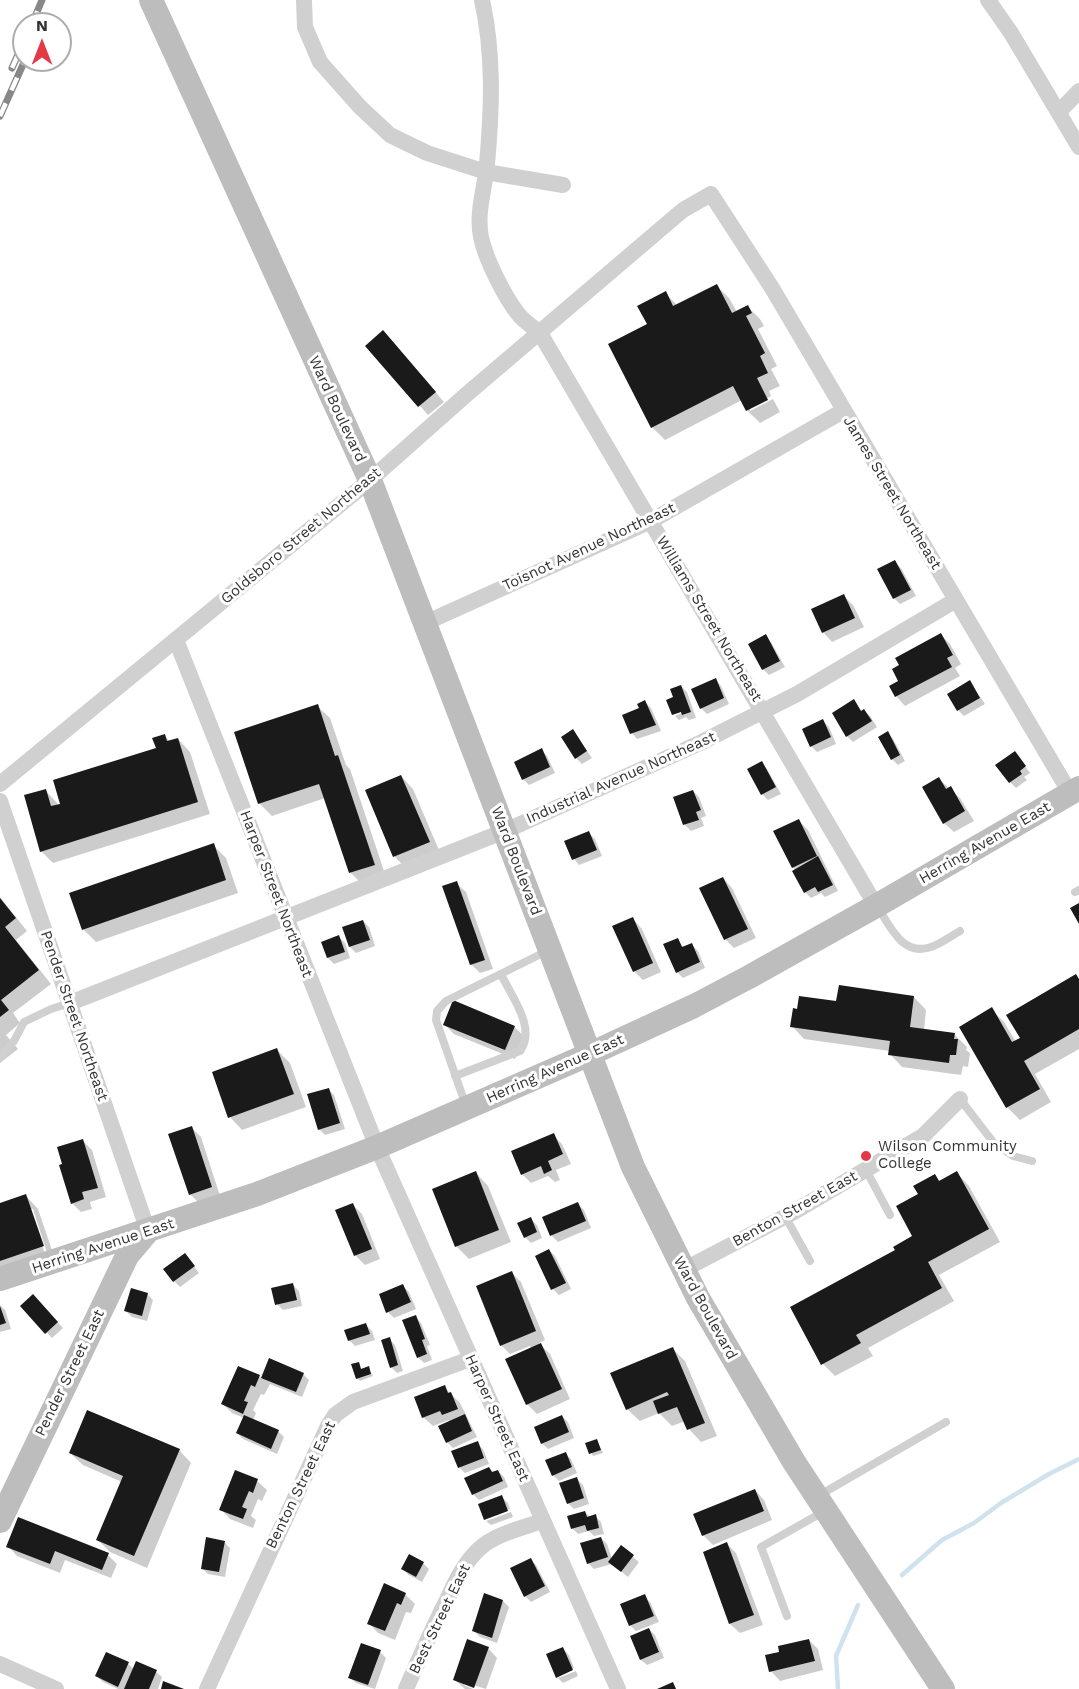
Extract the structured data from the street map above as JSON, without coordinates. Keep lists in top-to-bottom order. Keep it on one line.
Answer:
{"streets":{"main road":["Ward Boulevard","Herring Avenue East","Pender Street East"],"street":["James Street Northeast","Goldsboro Street Northeast","Toisnot Avenue Northeast","Williams Street Northeast","Industrial Avenue Northeast","Harper Street Northeast","Pender Street Northeast","Benton Street East","Harper Street East","Best Street East"]},"crossings":[["Ward Boulevard","Goldsboro Street Northeast"],["Ward Boulevard","Toisnot Avenue Northeast"],["Ward Boulevard","Industrial Avenue Northeast"],["Ward Boulevard","Herring Avenue East"],["Ward Boulevard","Benton Street East"],["James Street Northeast","Goldsboro Street Northeast"],["James Street Northeast","Toisnot Avenue Northeast"],["James Street Northeast","Industrial Avenue Northeast"],["James Street Northeast","Herring Avenue East"],["Goldsboro Street Northeast","Williams Street Northeast"],["Goldsboro Street Northeast","Harper Street Northeast"],["Toisnot Avenue Northeast","Williams Street Northeast"],["Williams Street Northeast","Industrial Avenue Northeast"],["Williams Street Northeast","Herring Avenue East"],["Industrial Avenue Northeast","Harper Street Northeast"],["Industrial Avenue Northeast","Pender Street Northeast"],["Herring Avenue East","Harper Street Northeast"],["Herring Avenue East","Pender Street Northeast"],["Herring Avenue East","Pender Street East"],["Herring Avenue East","Harper Street East"],["Harper Street Northeast","Harper Street East"],["Pender Street Northeast","Pender Street East"],["Benton Street East","Harper Street East"],["Harper Street East","Best Street East"]],"places":["Wilson Community College"],"north":"top"}
